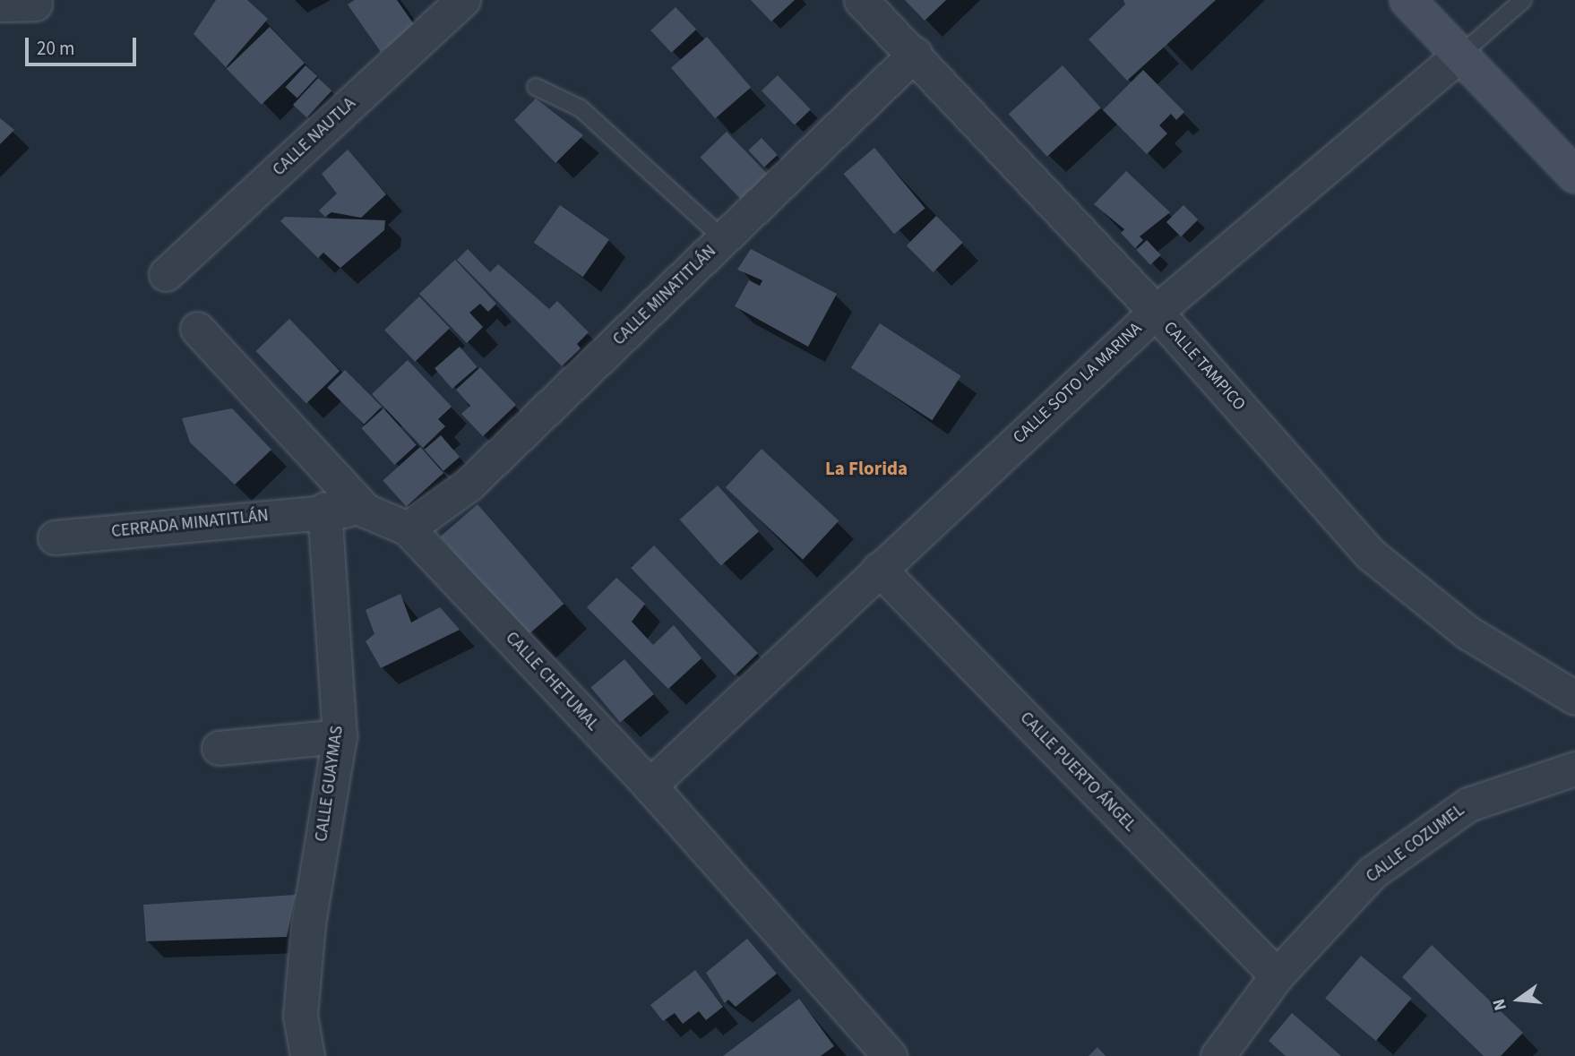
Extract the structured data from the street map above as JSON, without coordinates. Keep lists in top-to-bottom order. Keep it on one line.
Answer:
{"streets":{"street":["CALLE NAUTLA","CALLE MINATITLÁN","CALLE TAMPICO","CALLE SOTO LA MARINA","CERRADA MINATITLÁN","CALLE CHETUMAL","CALLE PUERTO ÁNGEL","CALLE GUAYMAS","CALLE COZUMEL"]},"crossings":[["CALLE MINATITLÁN","CALLE TAMPICO"],["CALLE MINATITLÁN","CALLE CHETUMAL"],["CALLE TAMPICO","CALLE SOTO LA MARINA"],["CALLE SOTO LA MARINA","CALLE CHETUMAL"],["CALLE SOTO LA MARINA","CALLE PUERTO ÁNGEL"],["CERRADA MINATITLÁN","CALLE GUAYMAS"],["CALLE PUERTO ÁNGEL","CALLE COZUMEL"]],"districts":["La Florida"],"scale_bar":"20 m","north":"left"}
